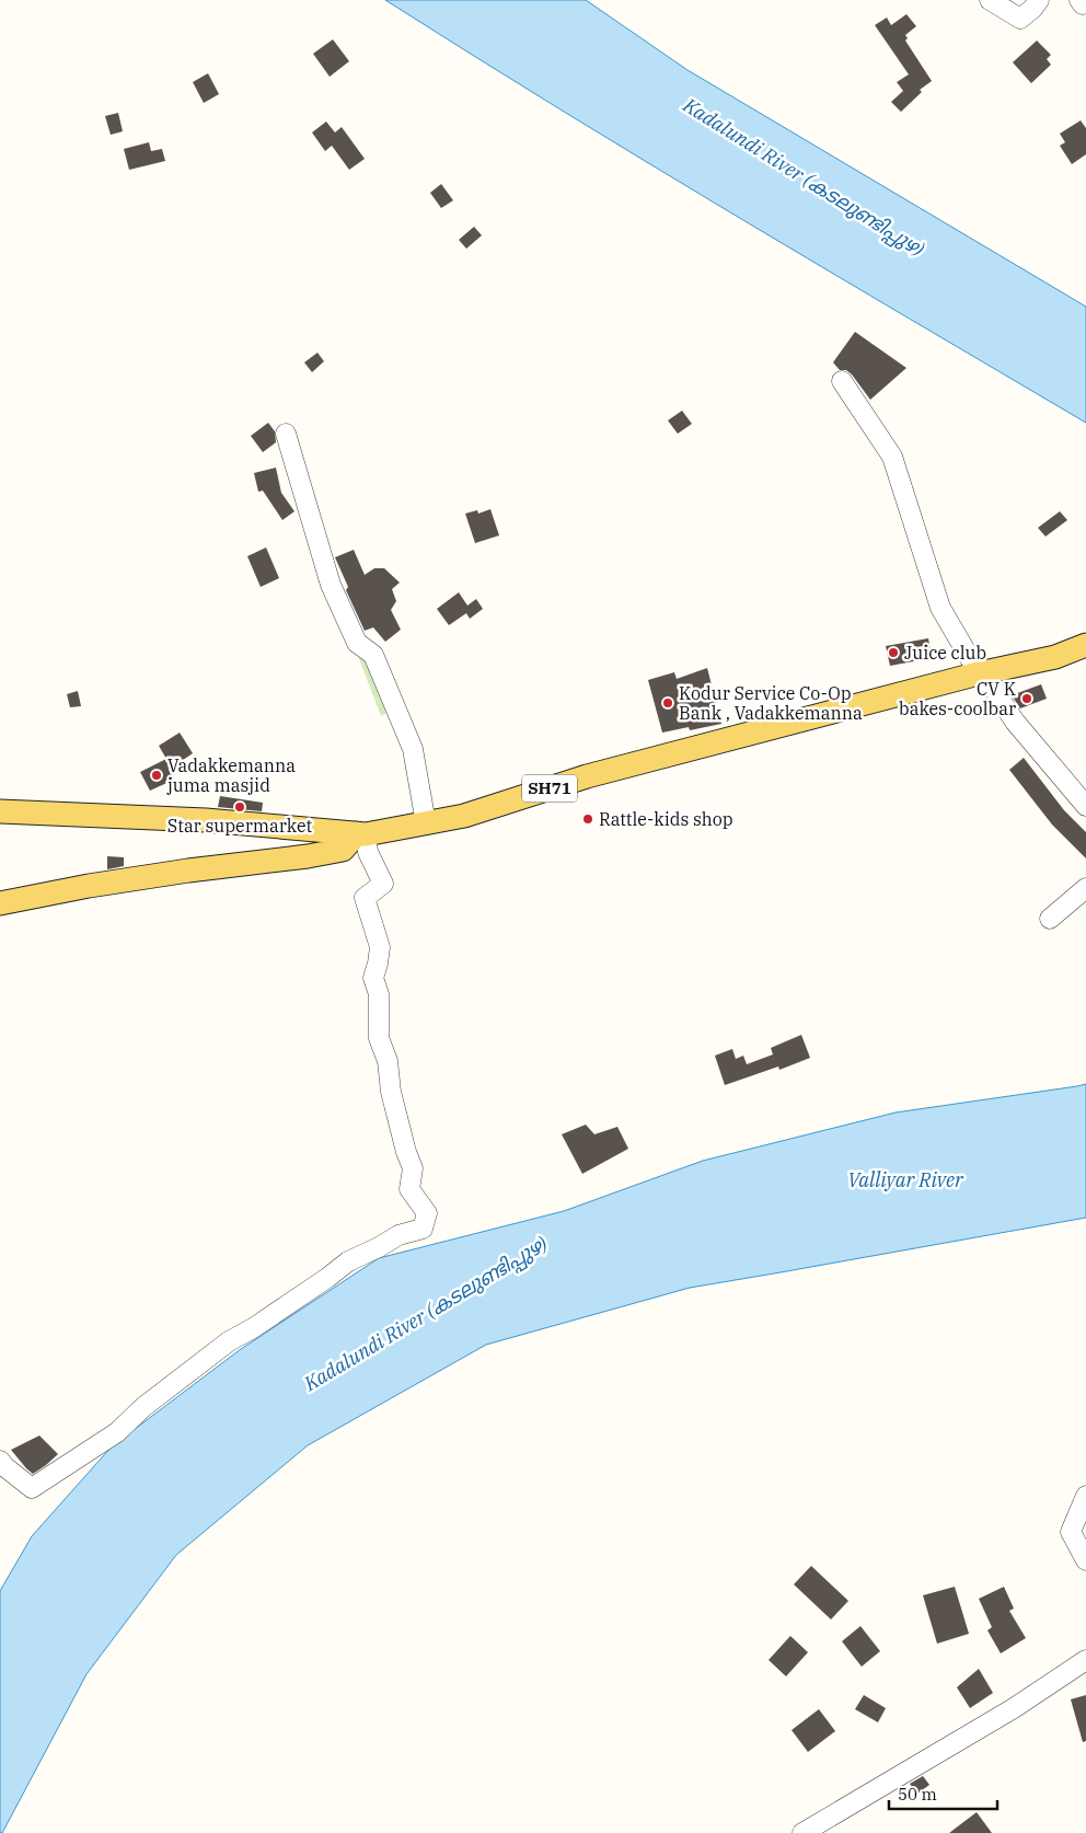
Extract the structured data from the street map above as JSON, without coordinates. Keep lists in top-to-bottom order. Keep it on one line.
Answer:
{"streets":{"main road":["SH71"]},"water":["Kadalundi River (കടലുണ്ടിപ്പുഴ)","Valliyar River"],"places":["Juice club","CV K bakes-coolbar","Kodur Service Co-Op Bank , Vadakkemanna","Vadakkemanna juma masjid","Star supermarket","Rattle-kids shop"],"scale_bar":"50 m"}
